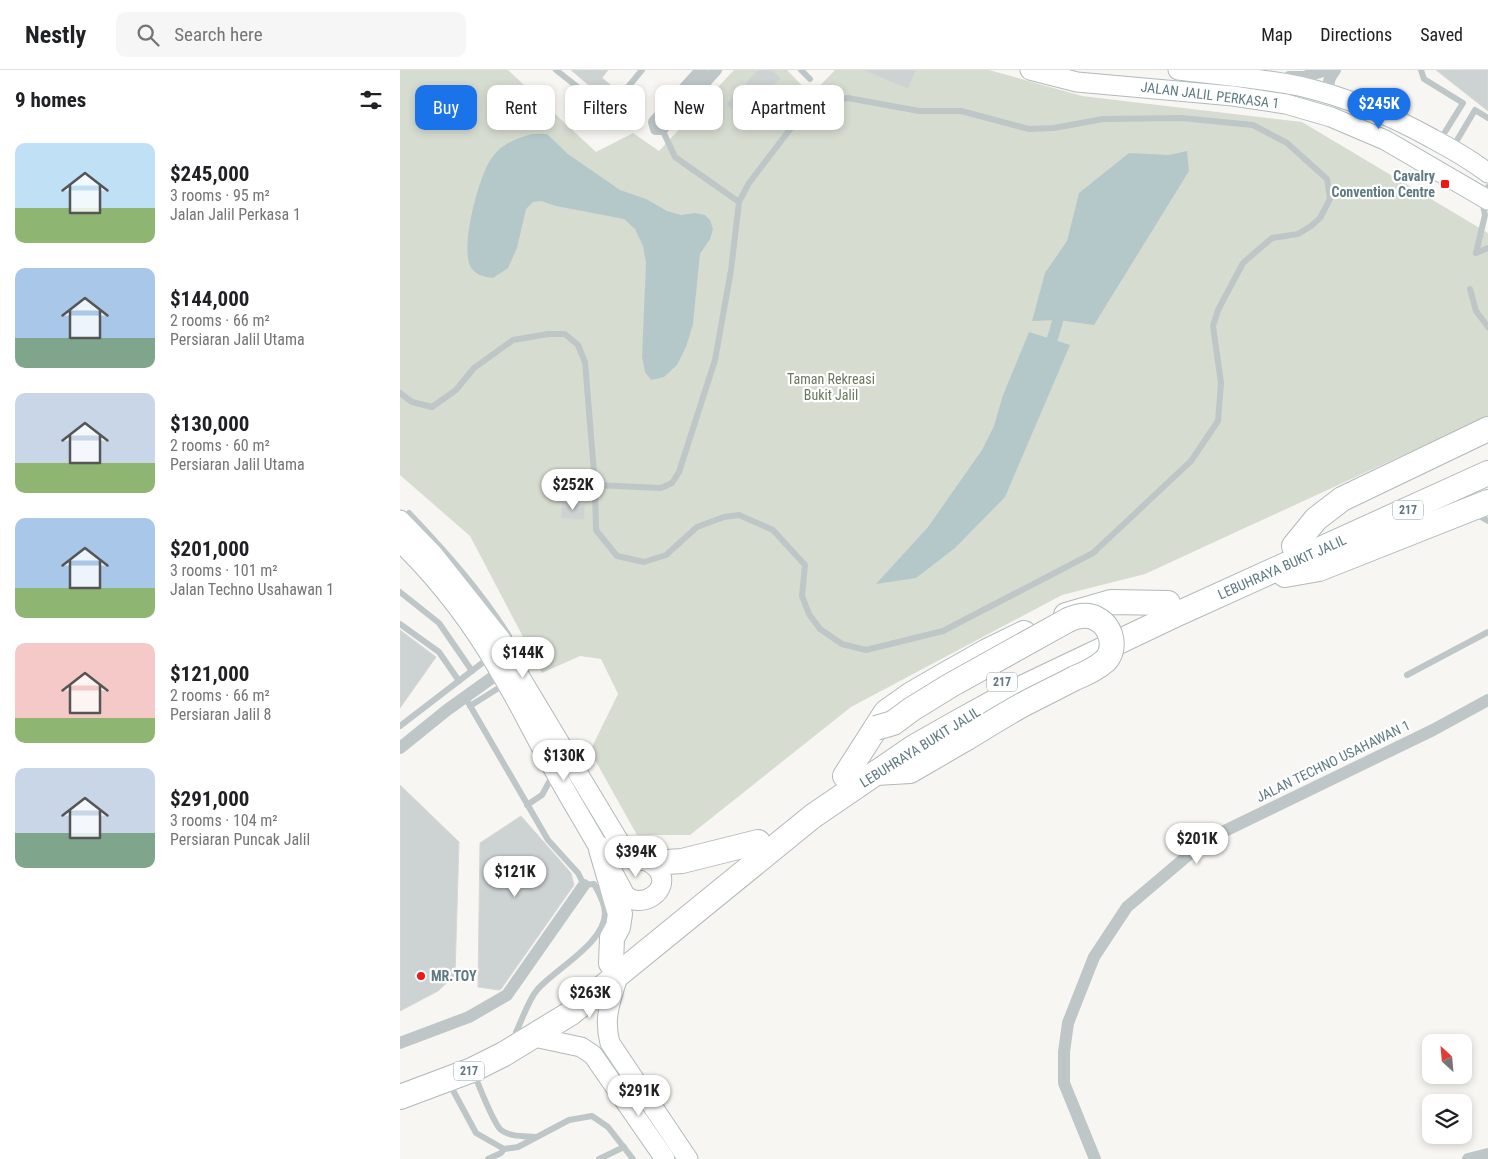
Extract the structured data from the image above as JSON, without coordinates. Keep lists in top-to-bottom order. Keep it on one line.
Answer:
{"streets":{"highway":["217","LEBUHRAYA BUKIT JALIL"],"main road":["JALAN JALIL PERKASA 1"],"street":["JALAN TECHNO USAHAWAN 1"]},"parks":["Taman Rekreasi Bukit Jalil"],"places":{"transit":["Cavalry Convention Centre"],"other":["MR.TOY"]},"north":"top left","page":{"header":"Nestly","search":"Search here","nav":["Map","Directions","Saved"],"heading":"9 homes","chip":["Buy","Rent","Filters","New","Apartment"],"price":["$245K","$252K","$144K","$130K","$201K","$394K","$121K","$263K","$291K"],"list":[{"name":"$245,000","note":"3 rooms · 95 m² · Jalan Jalil Perkasa 1"},{"name":"$144,000","note":"2 rooms · 66 m² · Persiaran Jalil Utama"},{"name":"$130,000","note":"2 rooms · 60 m² · Persiaran Jalil Utama"},{"name":"$201,000","note":"3 rooms · 101 m² · Jalan Techno Usahawan 1"},{"name":"$121,000","note":"2 rooms · 66 m² · Persiaran Jalil 8"},{"name":"$291,000","note":"3 rooms · 104 m² · Persiaran Puncak Jalil"}]}}
